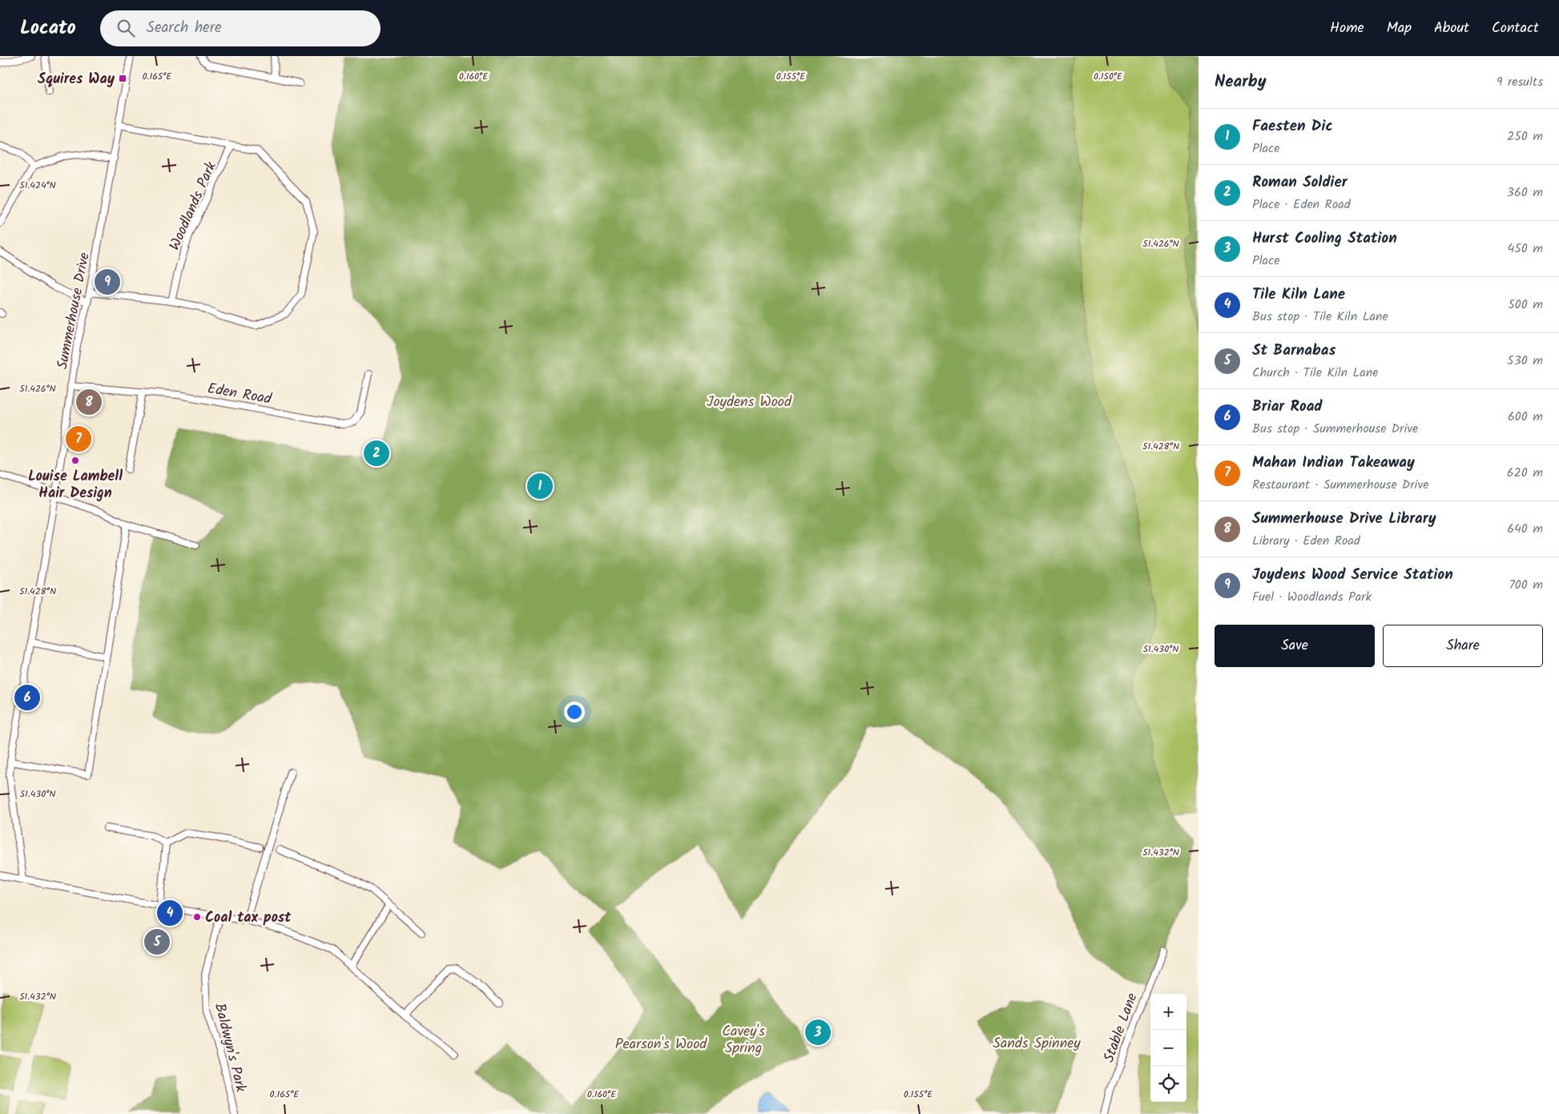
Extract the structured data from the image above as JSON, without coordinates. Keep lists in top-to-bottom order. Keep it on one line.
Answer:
{"streets":{"street":["Woodlands Park","Summerhouse Drive","Eden Road","Stable Lane","Baldwyn's Park"]},"crossings":[["Woodlands Park","Summerhouse Drive"],["Summerhouse Drive","Eden Road"]],"parks":["Joydens Wood","Cavey's Spring","Sands Spinney","Pearson's Wood"],"places":{"transit":["Squires Way"],"other":["Louise Lambell Hair Design","Coal tax post"]},"page":{"header":"Locato","search":"Search here","nav":["Home","Map","About","Contact"],"heading":["Nearby","9 results"],"list":[{"mark":"1","name":"Faesten Dic","note":"Place","value":"250 m"},{"mark":"2","name":"Roman Soldier","note":"Place · Eden Road","value":"360 m"},{"mark":"3","name":"Hurst Cooling Station","note":"Place","value":"450 m"},{"mark":"4","name":"Tile Kiln Lane","note":"Bus stop · Tile Kiln Lane","value":"500 m"},{"mark":"5","name":"St Barnabas","note":"Church · Tile Kiln Lane","value":"530 m"},{"mark":"6","name":"Briar Road","note":"Bus stop · Summerhouse Drive","value":"600 m"},{"mark":"7","name":"Mahan Indian Takeaway","note":"Restaurant · Summerhouse Drive","value":"620 m"},{"mark":"8","name":"Summerhouse Drive Library","note":"Library · Eden Road","value":"640 m"},{"mark":"9","name":"Joydens Wood Service Station","note":"Fuel · Woodlands Park","value":"700 m"}],"pins":["9","8","7","2","1","6","4","5","3"],"buttons":["Save","Share"],"map_buttons":["+","−"]},"coordinates":["0.165°E","0.160°E","0.155°E","0.150°E","51.424°N","51.426°N","51.428°N","51.430°N","51.432°N"]}
